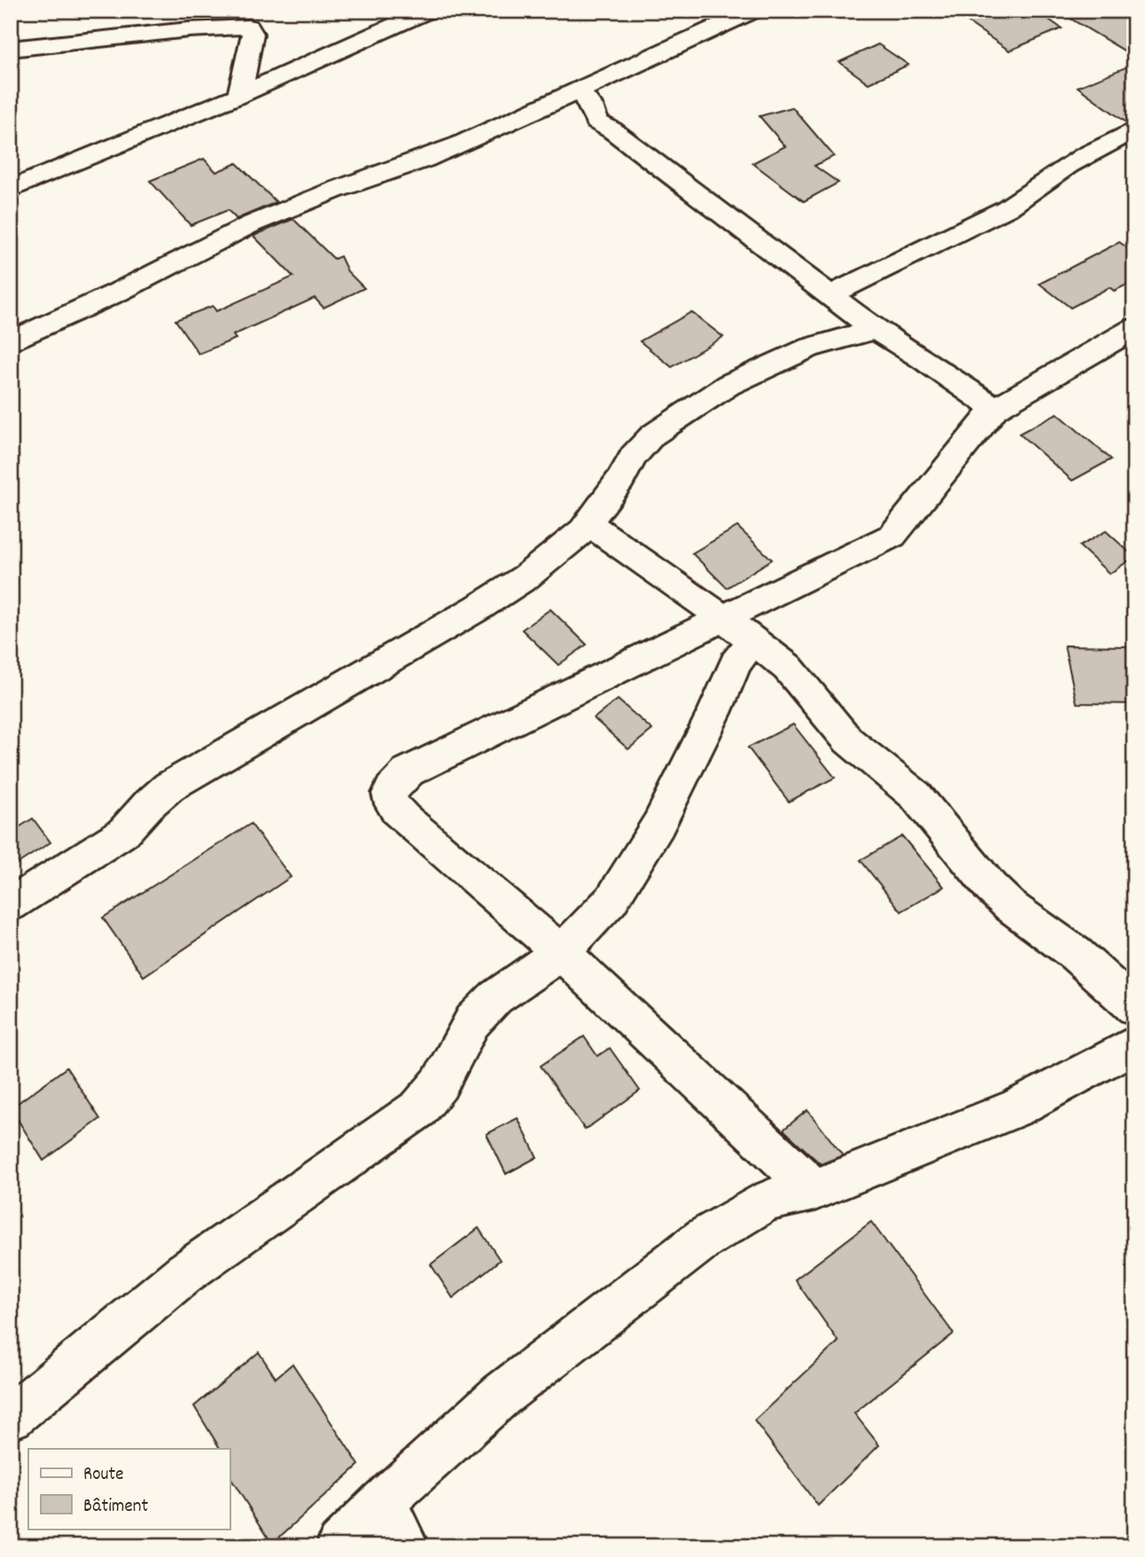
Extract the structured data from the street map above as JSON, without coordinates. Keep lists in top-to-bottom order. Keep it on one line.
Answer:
{"legend":["Route","Bâtiment"]}
